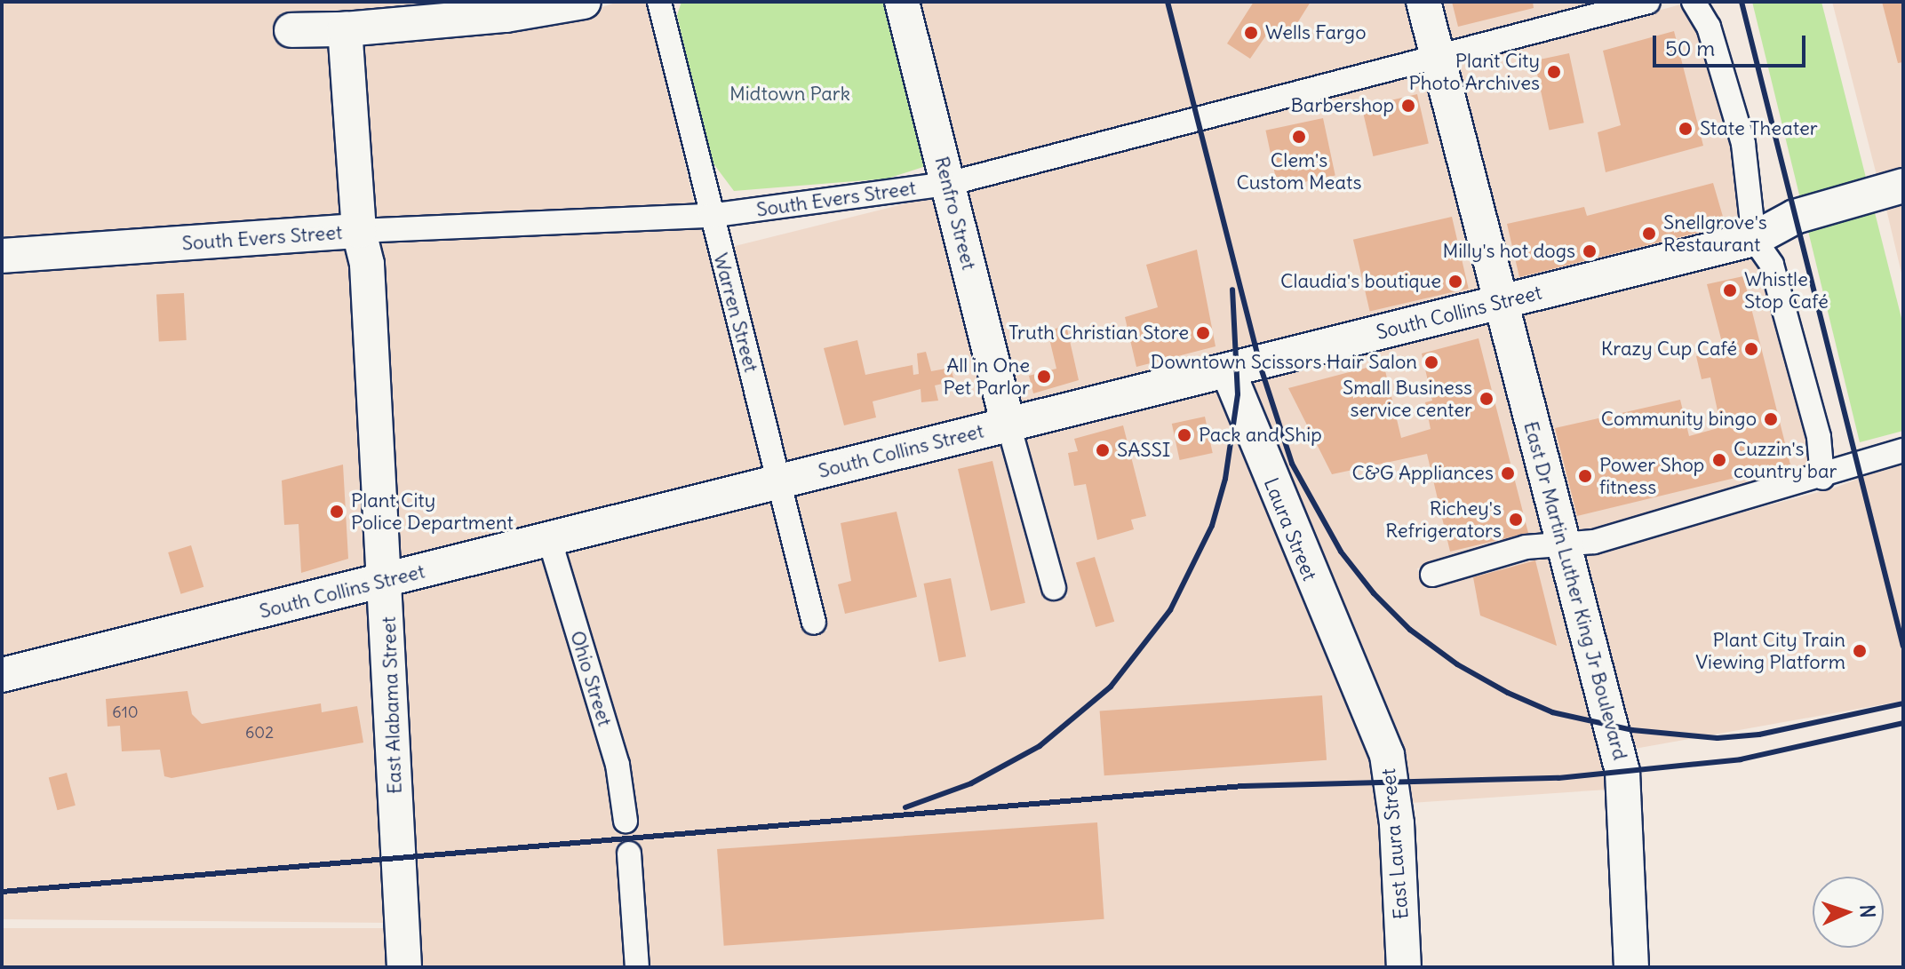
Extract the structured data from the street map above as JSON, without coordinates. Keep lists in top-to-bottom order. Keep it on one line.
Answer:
{"streets":{"street":["South Evers Street","Renfro Street","Warren Street","South Collins Street","Laura Street","East Dr Martin Luther King Jr Boulevard","Ohio Street","East Alabama Street","East Laura Street"]},"crossings":[["South Evers Street","Renfro Street"],["South Evers Street","Warren Street"],["South Evers Street","East Dr Martin Luther King Jr Boulevard"],["South Evers Street","East Alabama Street"],["Renfro Street","South Collins Street"],["Warren Street","South Collins Street"],["South Collins Street","Laura Street"],["South Collins Street","East Dr Martin Luther King Jr Boulevard"],["South Collins Street","Ohio Street"],["South Collins Street","East Alabama Street"],["Laura Street","East Laura Street"]],"parks":["Midtown Park"],"places":["Wells Fargo","Plant City Photo Archives","Barbershop","State Theater","Clem's Custom Meats","Snellgrove's Restaurant","Milly's hot dogs","Claudia's boutique","Whistle Stop Café","Truth Christian Store","Krazy Cup Café","Downtown Scissors Hair Salon","All in One Pet Parlor","Small Business service center","Community bingo","Pack and Ship","SASSI","Cuzzin's country bar","C&G Appliances","Power Shop fitness","Plant City Police Department","Richey's Refrigerators","Plant City Train Viewing Platform"],"house_numbers":["610","602"],"scale_bar":"50 m","north":"right"}
